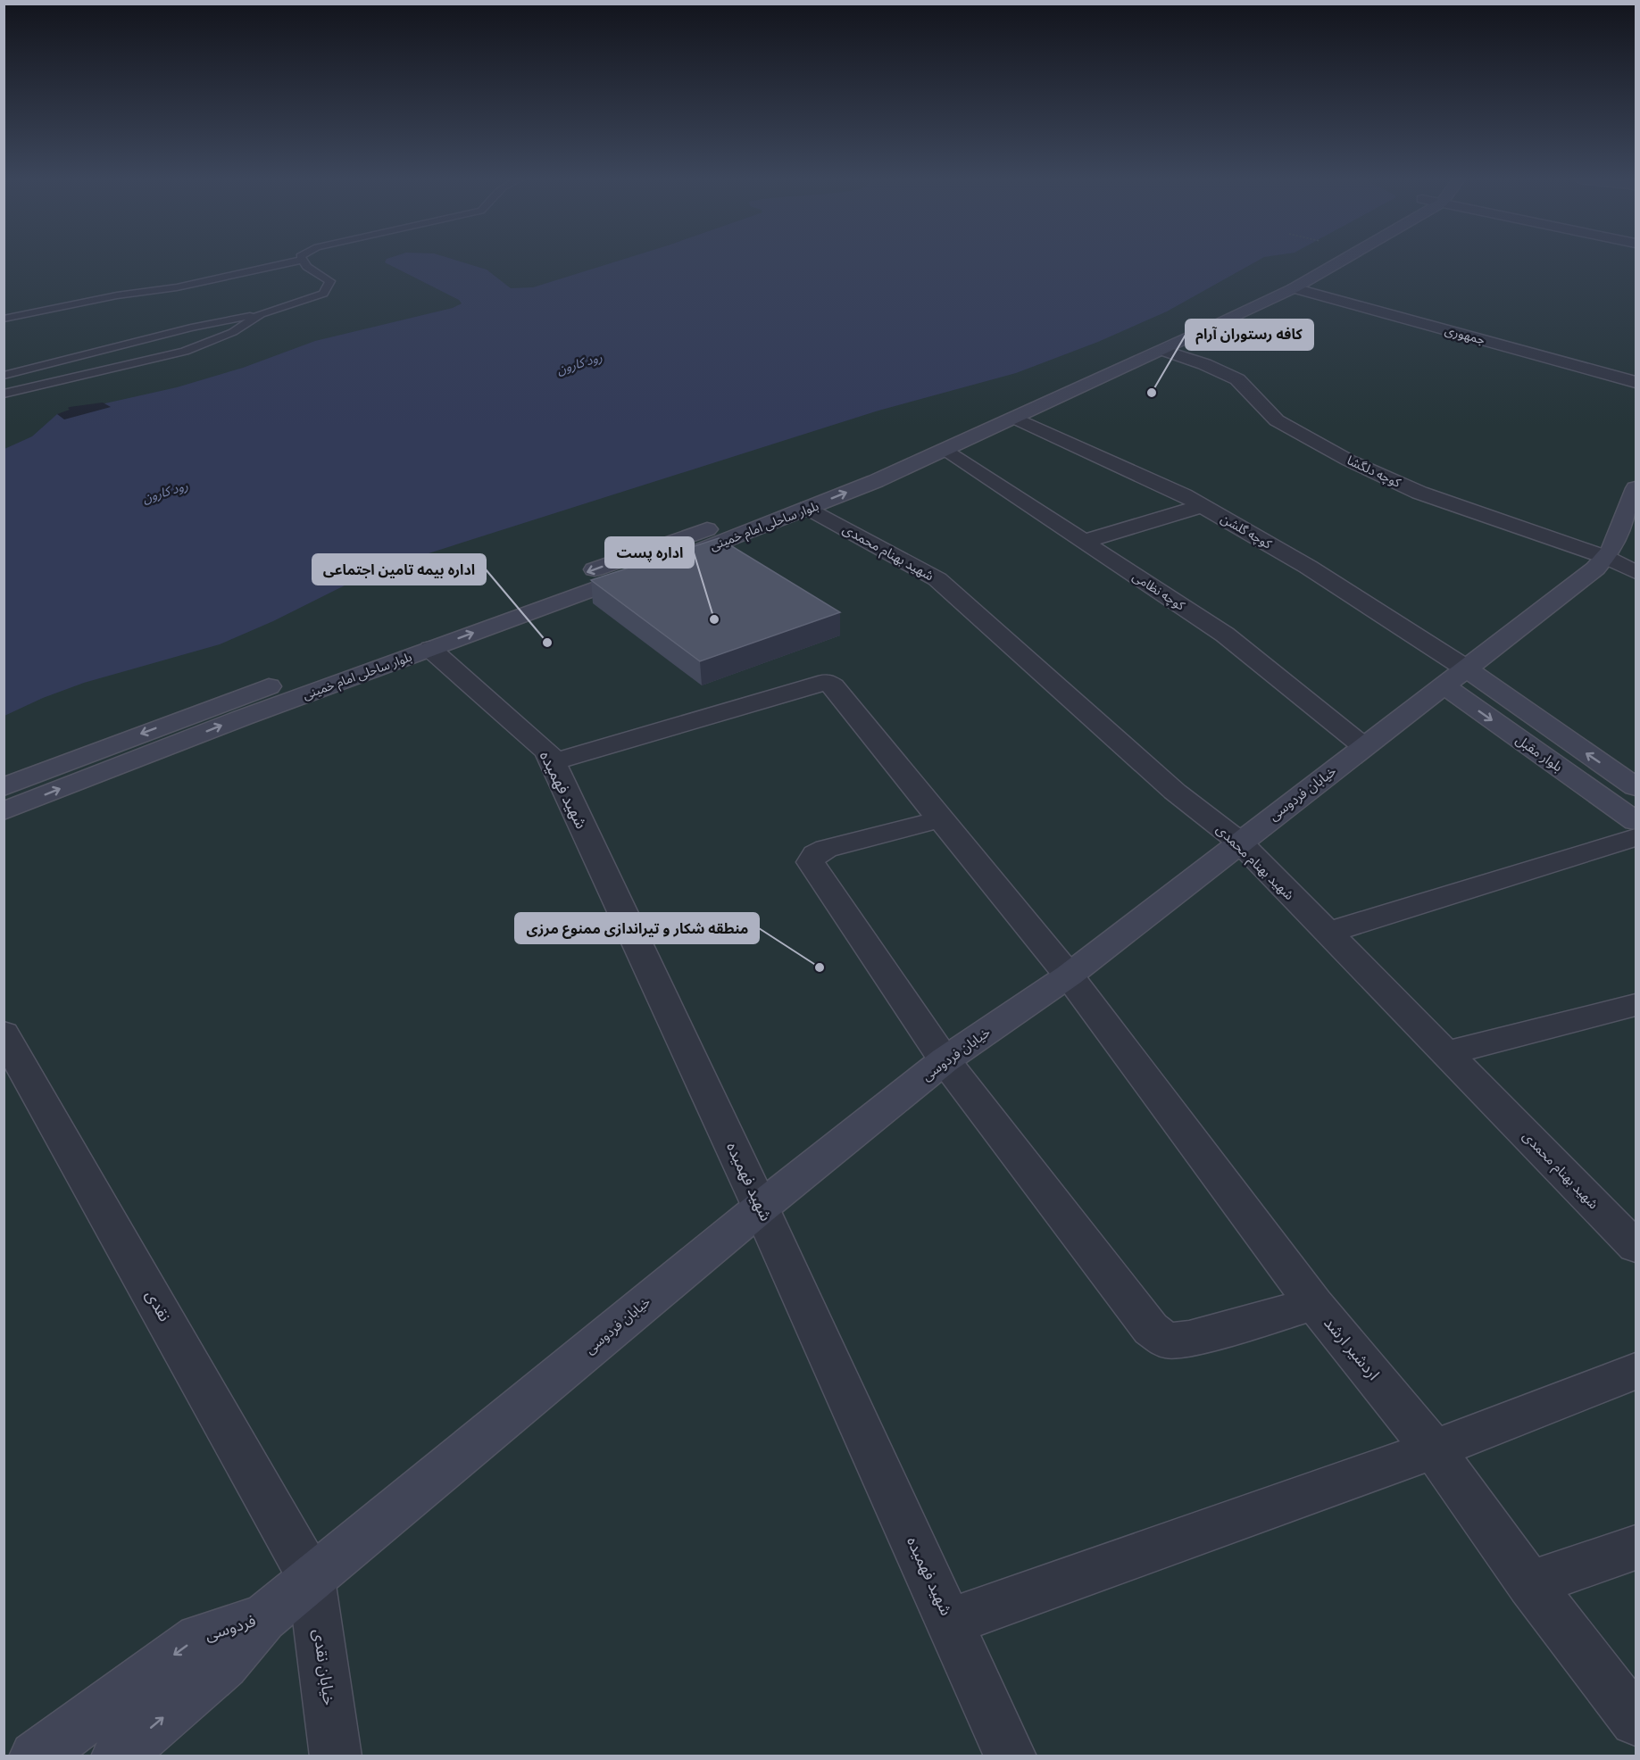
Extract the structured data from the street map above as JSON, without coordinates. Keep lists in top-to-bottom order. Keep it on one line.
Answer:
{"streets":{"main road":["بلوار ساحلی امام خمینی","بلوار مقبل","خیابان فردوسی","فردوسی"],"street":["جمهوری","کوچه دلگشا","کوچه گلشن","شهید بهنام محمدی","کوچه نظامی","شهید فهمیده","نقدی","اردشیر ارشد","خیابان نقدی"]},"crossings":[["جمهوری","بلوار ساحلی امام خمینی"],["کوچه دلگشا","بلوار ساحلی امام خمینی"],["کوچه دلگشا","خیابان فردوسی"],["بلوار ساحلی امام خمینی","کوچه گلشن"],["بلوار ساحلی امام خمینی","شهید بهنام محمدی"],["بلوار ساحلی امام خمینی","کوچه نظامی"],["بلوار ساحلی امام خمینی","شهید فهمیده"],["کوچه گلشن","بلوار مقبل"],["کوچه گلشن","خیابان فردوسی"],["شهید بهنام محمدی","خیابان فردوسی"],["کوچه نظامی","خیابان فردوسی"],["بلوار مقبل","خیابان فردوسی"],["شهید فهمیده","خیابان فردوسی"],["شهید فهمیده","اردشیر ارشد"],["خیابان فردوسی","نقدی"],["خیابان فردوسی","اردشیر ارشد"],["خیابان فردوسی","فردوسی"],["خیابان فردوسی","خیابان نقدی"],["نقدی","خیابان نقدی"]],"water":["رود کارون"],"places":["کافه رستوران آرام","اداره پست","اداره بیمه تامین اجتماعی","منطقه شکار و تیراندازی ممنوع مرزی"]}
